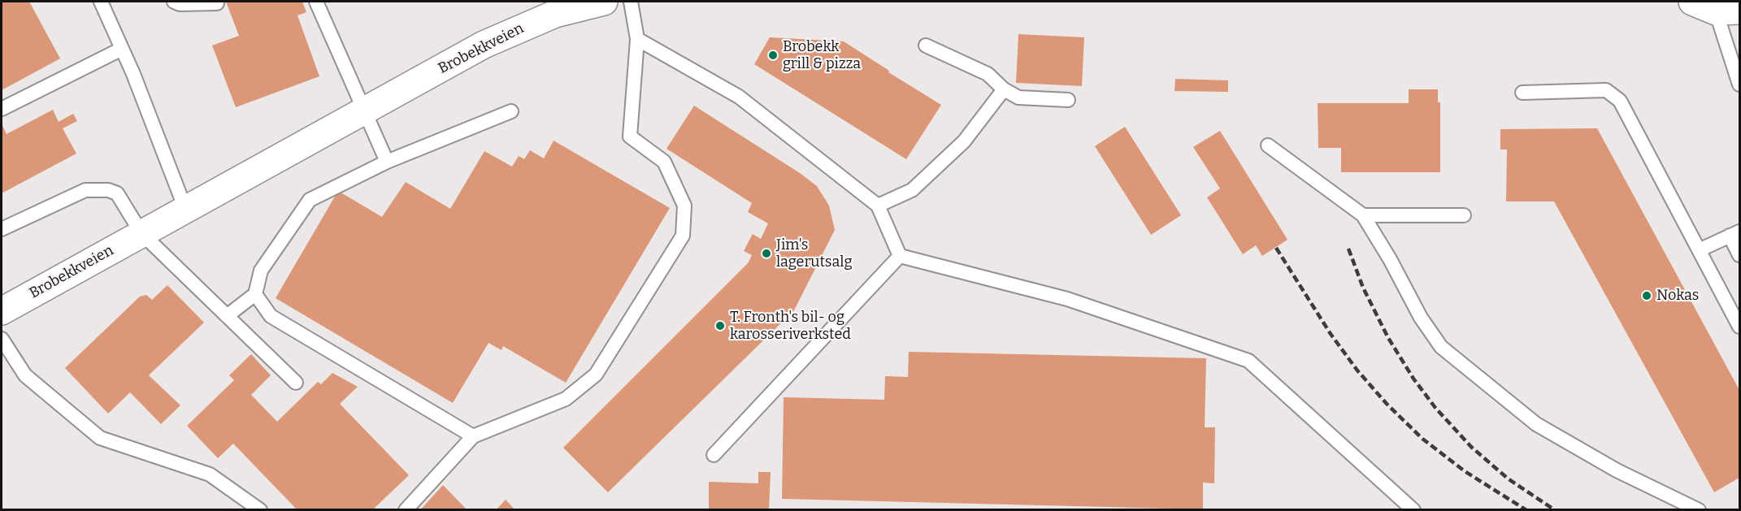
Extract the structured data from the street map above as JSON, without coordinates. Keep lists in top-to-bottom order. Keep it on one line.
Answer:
{"streets":{"street":["Brobekkveien"]},"places":["Brobekk grill & pizza","Jim's lagerutsalg","Nokas","T. Fronth's bil- og karosseriverksted"]}
